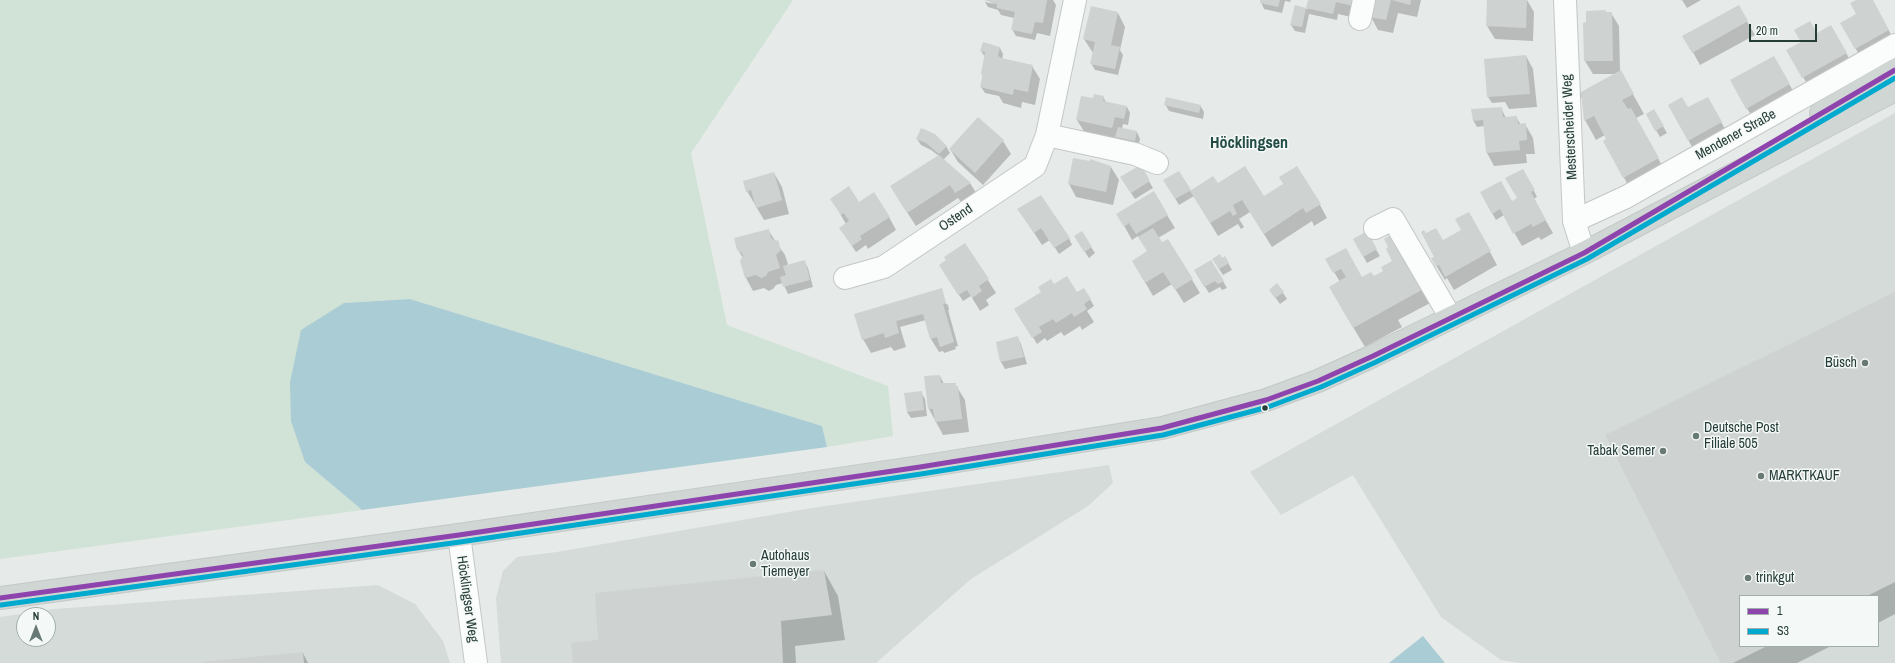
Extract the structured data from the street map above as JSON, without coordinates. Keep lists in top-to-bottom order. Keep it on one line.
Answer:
{"streets":{"main road":["Mendener Straße"],"street":["Mesterscheider Weg","Ostend","Höcklingser Weg"]},"crossings":[["Mesterscheider Weg","Mendener Straße"],["Mendener Straße","Höcklingser Weg"]],"districts":["Höcklingsen"],"places":["Büsch","Deutsche Post Filiale 505","Tabak Semer","MARKTKAUF","Autohaus Tiemeyer","trinkgut"],"lines":["transit line 1","transit line S3"],"legend":["1","S3"],"scale_bar":"20 m","north":"top"}
